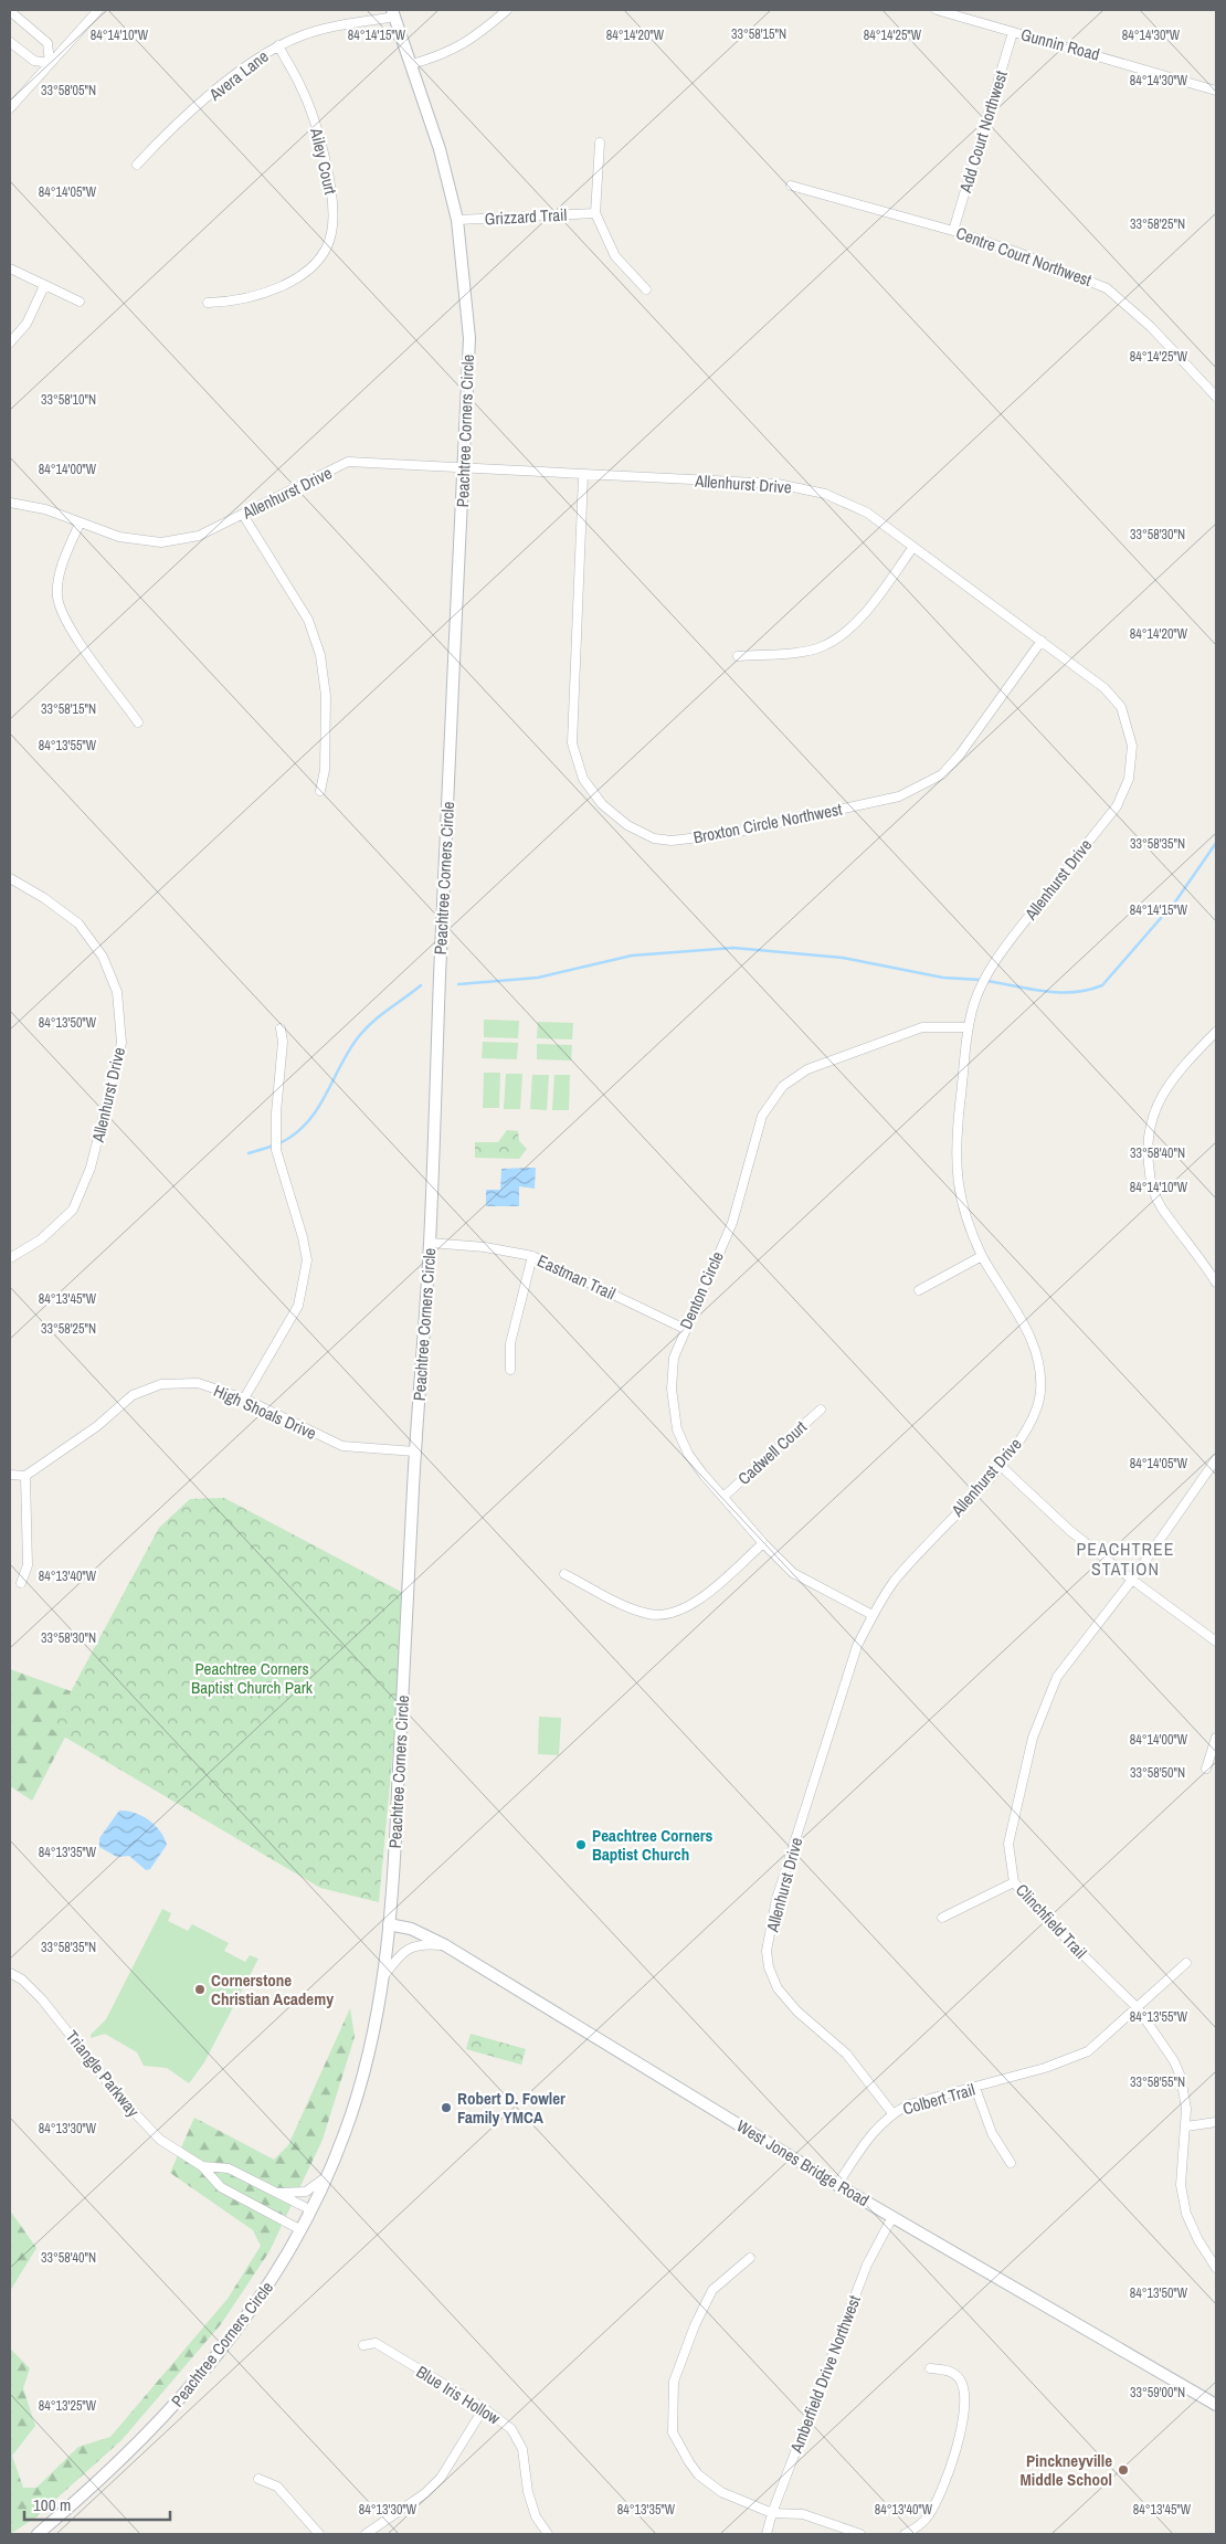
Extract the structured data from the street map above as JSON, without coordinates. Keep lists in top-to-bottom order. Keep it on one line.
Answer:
{"streets":{"street":["Gunnin Road","Avera Lane","Add Court Northwest","Ailey Court","Grizzard Trail","Centre Court Northwest","Peachtree Corners Circle","Allenhurst Drive","Broxton Circle Northwest","Eastman Trail","Denton Circle","High Shoals Drive","Cadwell Court","Clinchfield Trail","Triangle Parkway","Colbert Trail","West Jones Bridge Road","Amberfield Drive Northwest","Blue Iris Hollow"]},"crossings":[["Gunnin Road","Add Court Northwest"],["Avera Lane","Ailey Court"],["Avera Lane","Peachtree Corners Circle"],["Add Court Northwest","Centre Court Northwest"],["Grizzard Trail","Peachtree Corners Circle"],["Peachtree Corners Circle","Allenhurst Drive"],["Peachtree Corners Circle","Eastman Trail"],["Peachtree Corners Circle","High Shoals Drive"],["Peachtree Corners Circle","Triangle Parkway"],["Peachtree Corners Circle","West Jones Bridge Road"],["Allenhurst Drive","Broxton Circle Northwest"],["Allenhurst Drive","Denton Circle"],["Allenhurst Drive","Colbert Trail"],["Eastman Trail","Denton Circle"],["Denton Circle","Cadwell Court"],["Clinchfield Trail","Colbert Trail"],["Colbert Trail","West Jones Bridge Road"],["West Jones Bridge Road","Amberfield Drive Northwest"]],"districts":["PEACHTREE STATION"],"parks":["Peachtree Corners Baptist Church Park"],"places":["Peachtree Corners Baptist Church","Cornerstone Christian Academy","Robert D. Fowler Family YMCA","Pinckneyville Middle School"],"scale_bar":"100 m","coordinates":["33°58'15\"N","84°14'15\"W","84°14'20\"W","84°14'25\"W","84°14'30\"W","84°14'10\"W","33°58'05\"N","84°14'05\"W","33°58'25\"N","33°58'10\"N","84°14'00\"W","33°58'30\"N","84°13'55\"W","33°58'35\"N","84°13'50\"W","33°58'40\"N","84°13'45\"W","84°13'40\"W","33°58'50\"N","84°13'35\"W","33°58'55\"N","84°13'30\"W","33°59'00\"N","84°13'25\"W"]}
